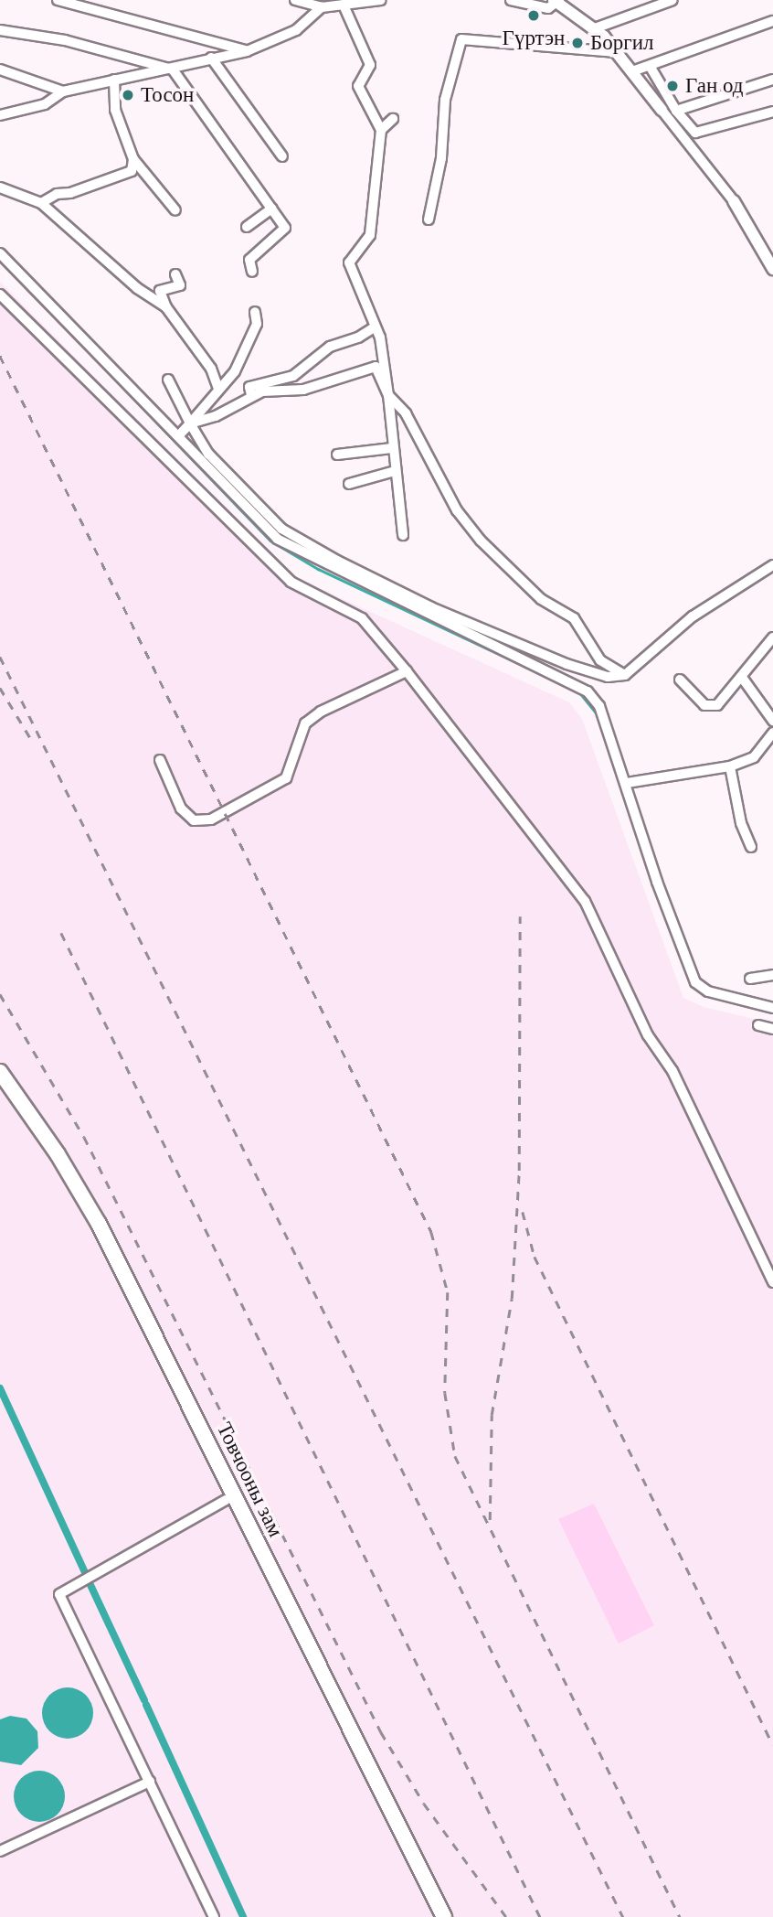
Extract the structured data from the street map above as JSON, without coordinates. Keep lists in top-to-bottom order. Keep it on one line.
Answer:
{"streets":{"highway":["Товчооны зам"]},"places":["Гүртэн","Боргил","Ган од","Тосон"]}
